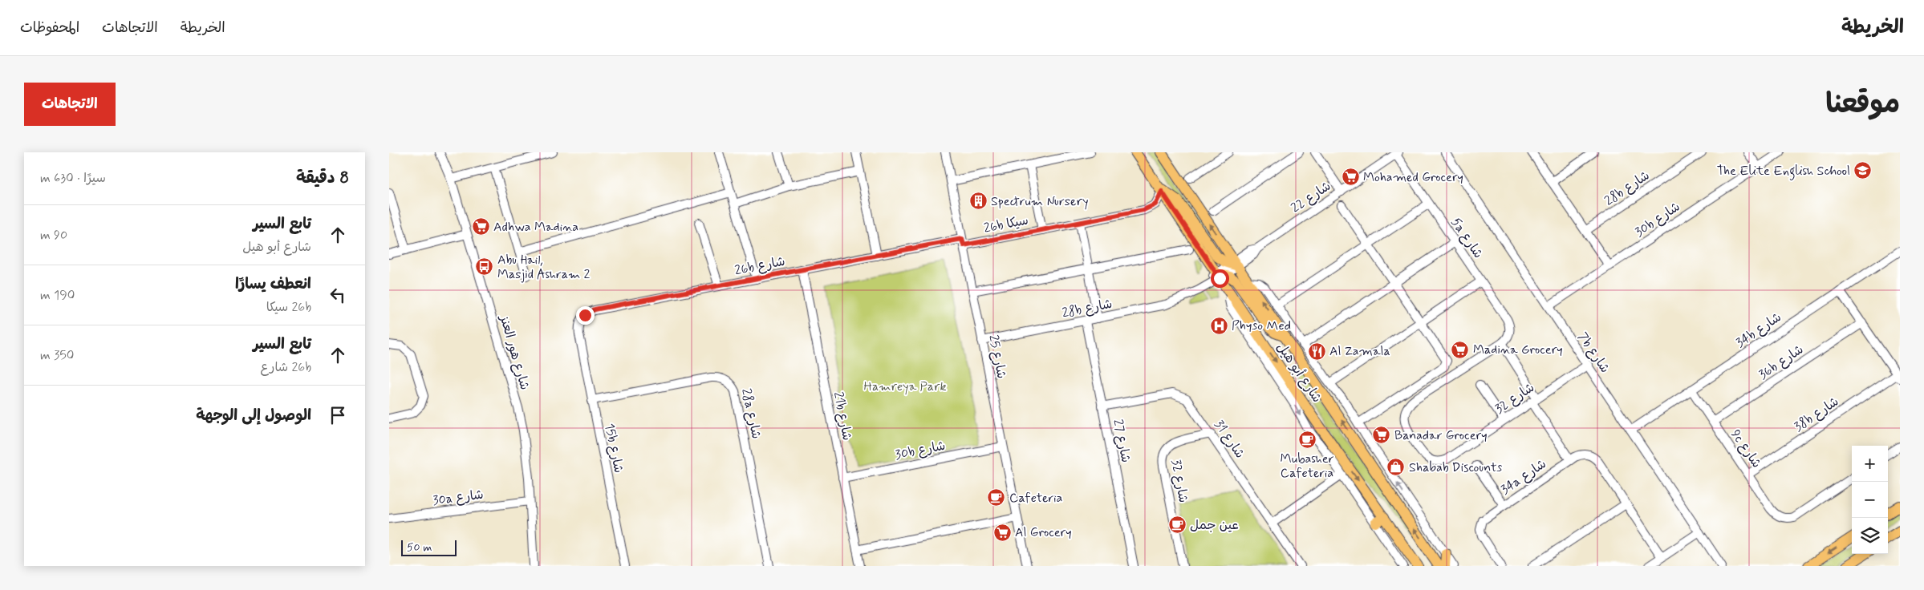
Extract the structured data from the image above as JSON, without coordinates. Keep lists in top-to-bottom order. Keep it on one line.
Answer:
{"streets":{"main road":["شارع أبو هيل"],"street":["28b شارع","شارع 22","30b شارع","26b سيكا","5a شارع","26b شارع","34b شارع","شارع هور العنز","7b شارع","شارع 25","36b شارع","شارع 32","28a شارع","38b شارع","21b شارع","شارع 31","شارع 27","15b شارع","9c شارع","34a شارع","30a شارع"]},"crossings":[["28b شارع","شارع 22"],["28b شارع","شارع 25"],["28b شارع","شارع أبو هيل"],["28b شارع","شارع 27"],["شارع 22","5a شارع"],["شارع 22","شارع أبو هيل"],["30b شارع","7b شارع"],["30b شارع","شارع 25"],["30b شارع","21b شارع"],["26b سيكا","26b شارع"],["26b سيكا","شارع 25"],["26b سيكا","شارع أبو هيل"],["5a شارع","شارع 32"],["26b شارع","شارع 25"],["26b شارع","21b شارع"],["26b شارع","15b شارع"],["34b شارع","7b شارع"],["34b شارع","9c شارع"],["شارع هور العنز","30a شارع"],["7b شارع","شارع 32"],["36b شارع","9c شارع"],["شارع 32","شارع 31"],["28a شارع","15b شارع"],["38b شارع","9c شارع"],["شارع 31","شارع 27"]],"parks":["Hamreya Park"],"places":{"school or university":["The Elite English School"],"supermarket":["Mohamed Grocery","Adhwa Madina","Madina Grocery","Banadar Grocery","Al Grocery"],"building":["Spectrum Nursery"],"bus stop":["Abu Hail, Masjid Ashram 2"],"hospital":["Physo Med"],"restaurant":["Al Zamala"],"cafe":["Mubasher Cafeteria","Cafeteria","عين جمل"],"shop":["Shabab Discounts"]},"scale_bar":"50 m","page":{"header":"الخريطة","nav":["الخريطة","الاتجاهات","المحفوظات"],"title":"موقعنا","buttons":"الاتجاهات","heading":["8 دقيقة","سيرًا · 630 m"],"list":[["تابع السير","شارع أبو هيل","90 m"],["انعطف يسارًا","26b سيكا","190 m"],["تابع السير","26b شارع","350 m"],"الوصول إلى الوجهة"],"map_buttons":["+","−"],"scale":"50 m"}}
